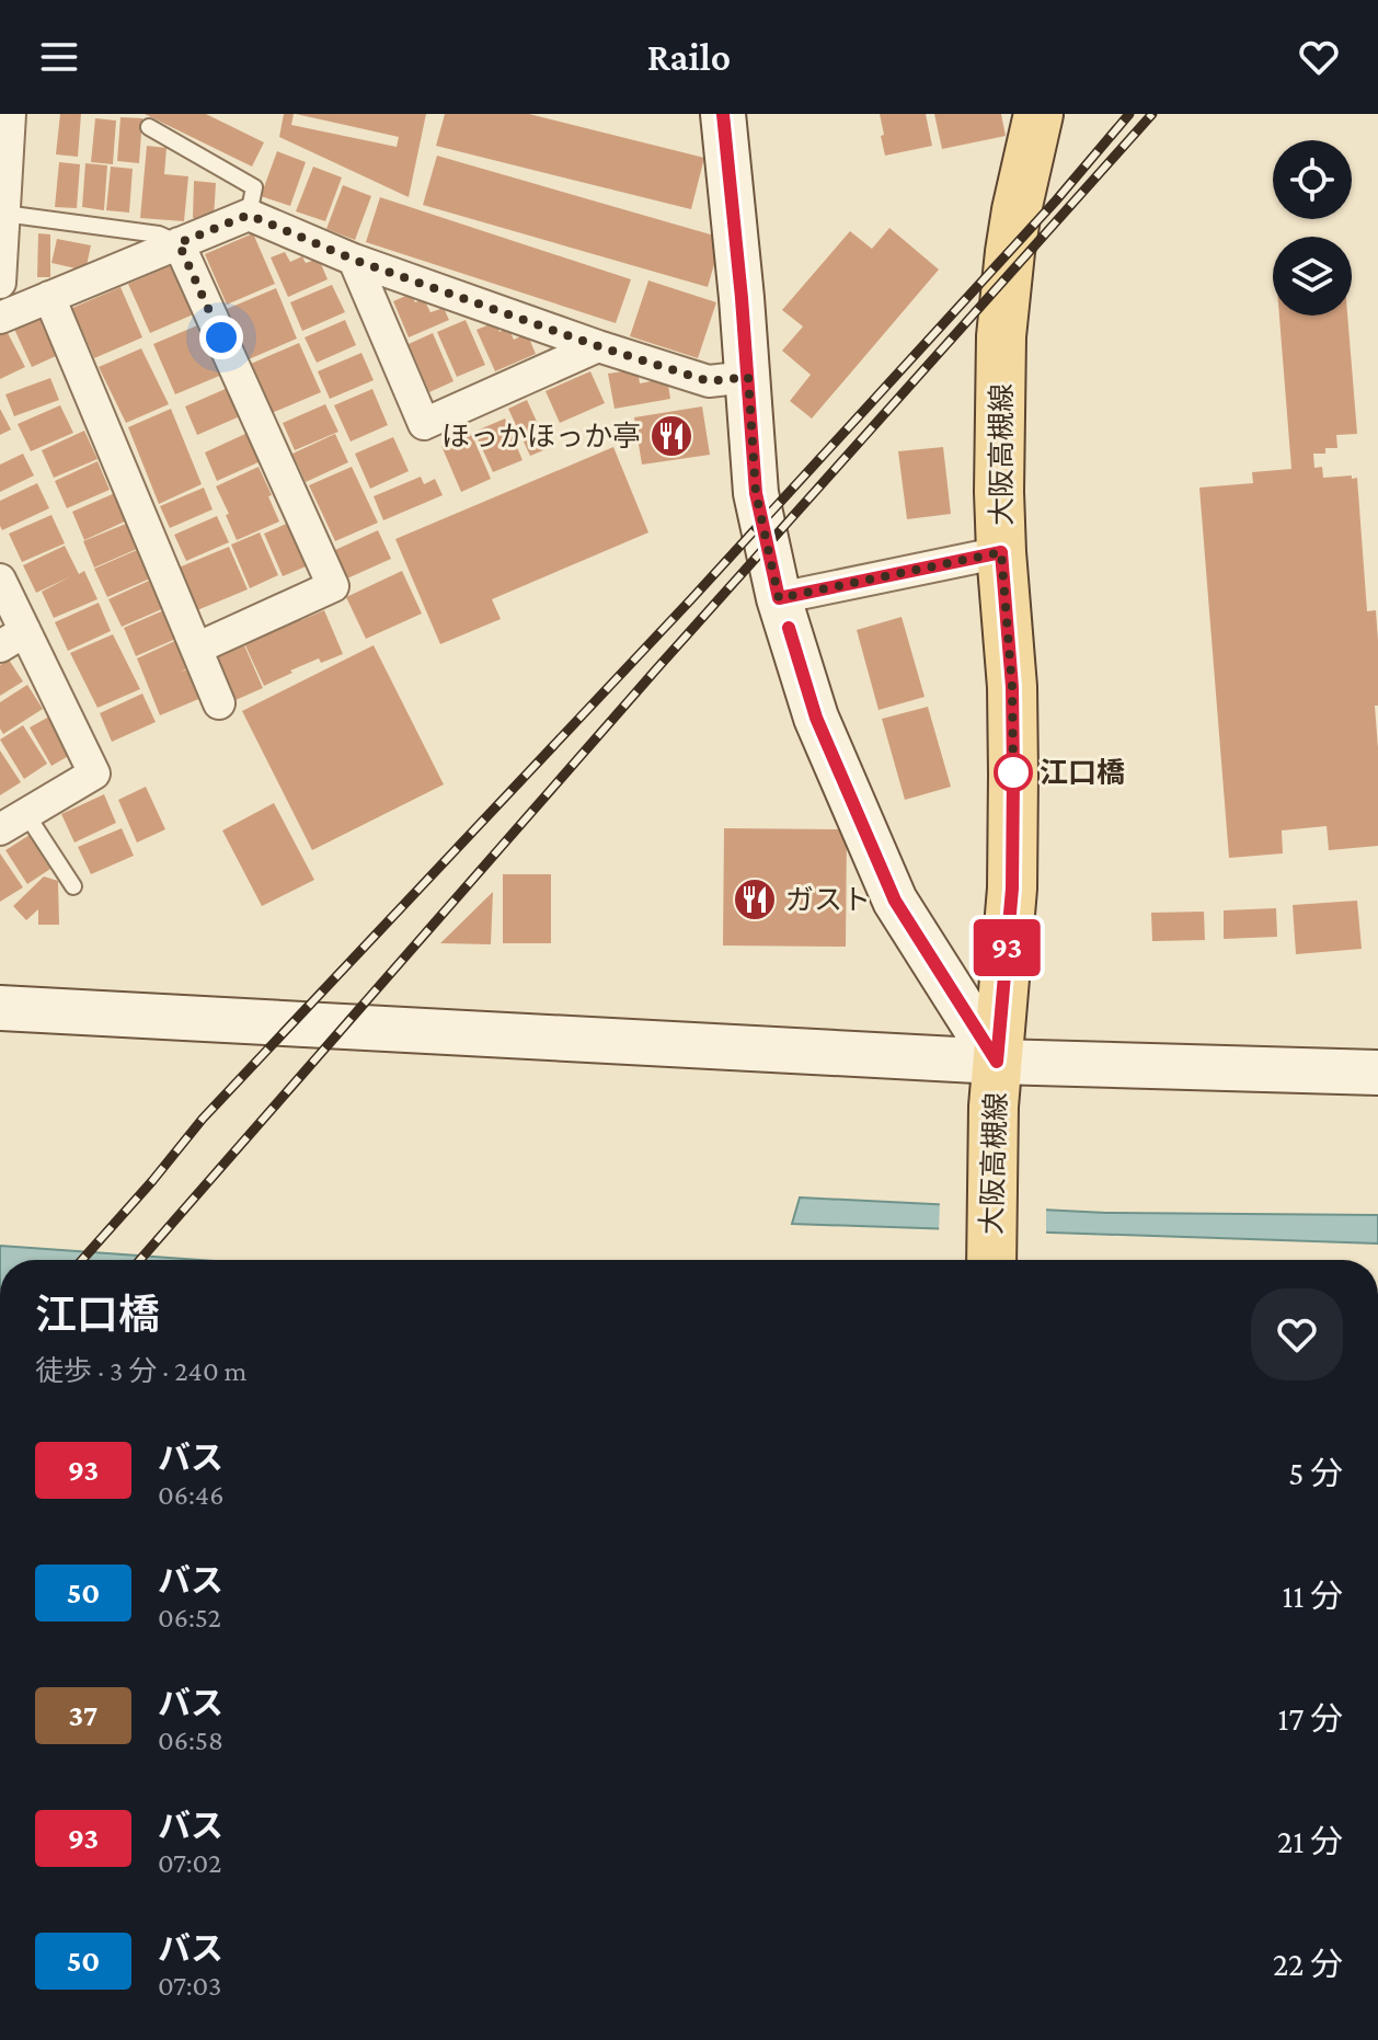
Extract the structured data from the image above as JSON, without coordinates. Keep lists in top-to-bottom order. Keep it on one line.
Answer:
{"streets":{"main road":["大阪高槻線"]},"places":{"restaurant":["ほっかほっか亭","ガスト"],"other":["江口橋"]},"lines":["bus line 93"],"page":{"header":"Railo","on_map":"93","heading":["江口橋","徒歩 · 3 分 · 240 m"],"list":[{"mark":"93","name":"バス","note":"06:46","value":"5 分"},{"mark":"50","name":"バス","note":"06:52","value":"11 分"},{"mark":"37","name":"バス","note":"06:58","value":"17 分"},{"mark":"93","name":"バス","note":"07:02","value":"21 分"},{"mark":"50","name":"バス","note":"07:03","value":"22 分"}]}}
